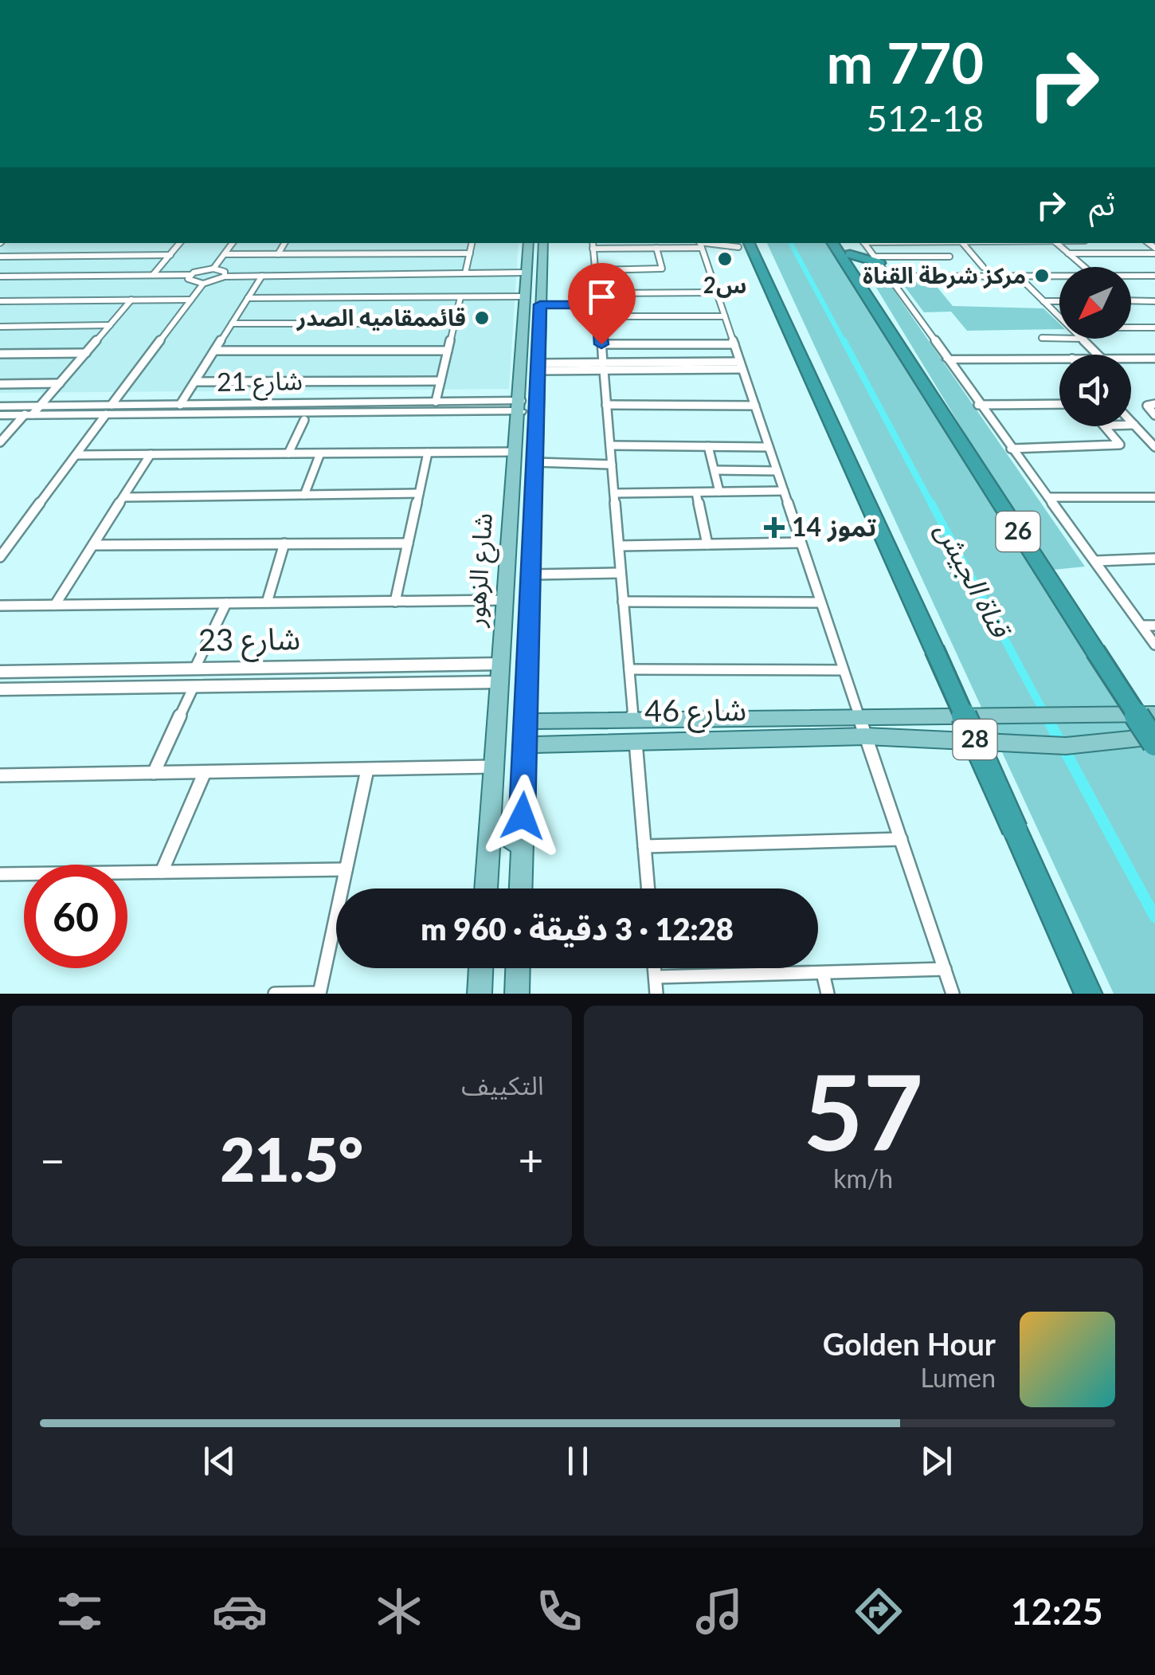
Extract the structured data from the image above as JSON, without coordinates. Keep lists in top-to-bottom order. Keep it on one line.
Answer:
{"streets":{"highway":["26","28"],"main road":["شارع الزهور","شارع 46"],"street":["شارع 21","شارع 23"]},"crossings":[["شارع 21","شارع الزهور"],["شارع الزهور","شارع 23"],["شارع الزهور","شارع 46"]],"water":["قناة الجيش"],"places":{"other":["س2","مركز شرطة القناة","قائممقاميه الصدر"],"health":["14 تموز"]},"north":"bottom left","page":{"turn":["770 m","512-18"],"then":"ثم","limit":"60","trip":"12:28 · 3 دقيقة · 960 m","tile":[["57","km/h"],"التكييف"],"heat":["−","21.5°","+"],"song":["Golden Hour","Lumen"],"tabs":"12:25"}}
